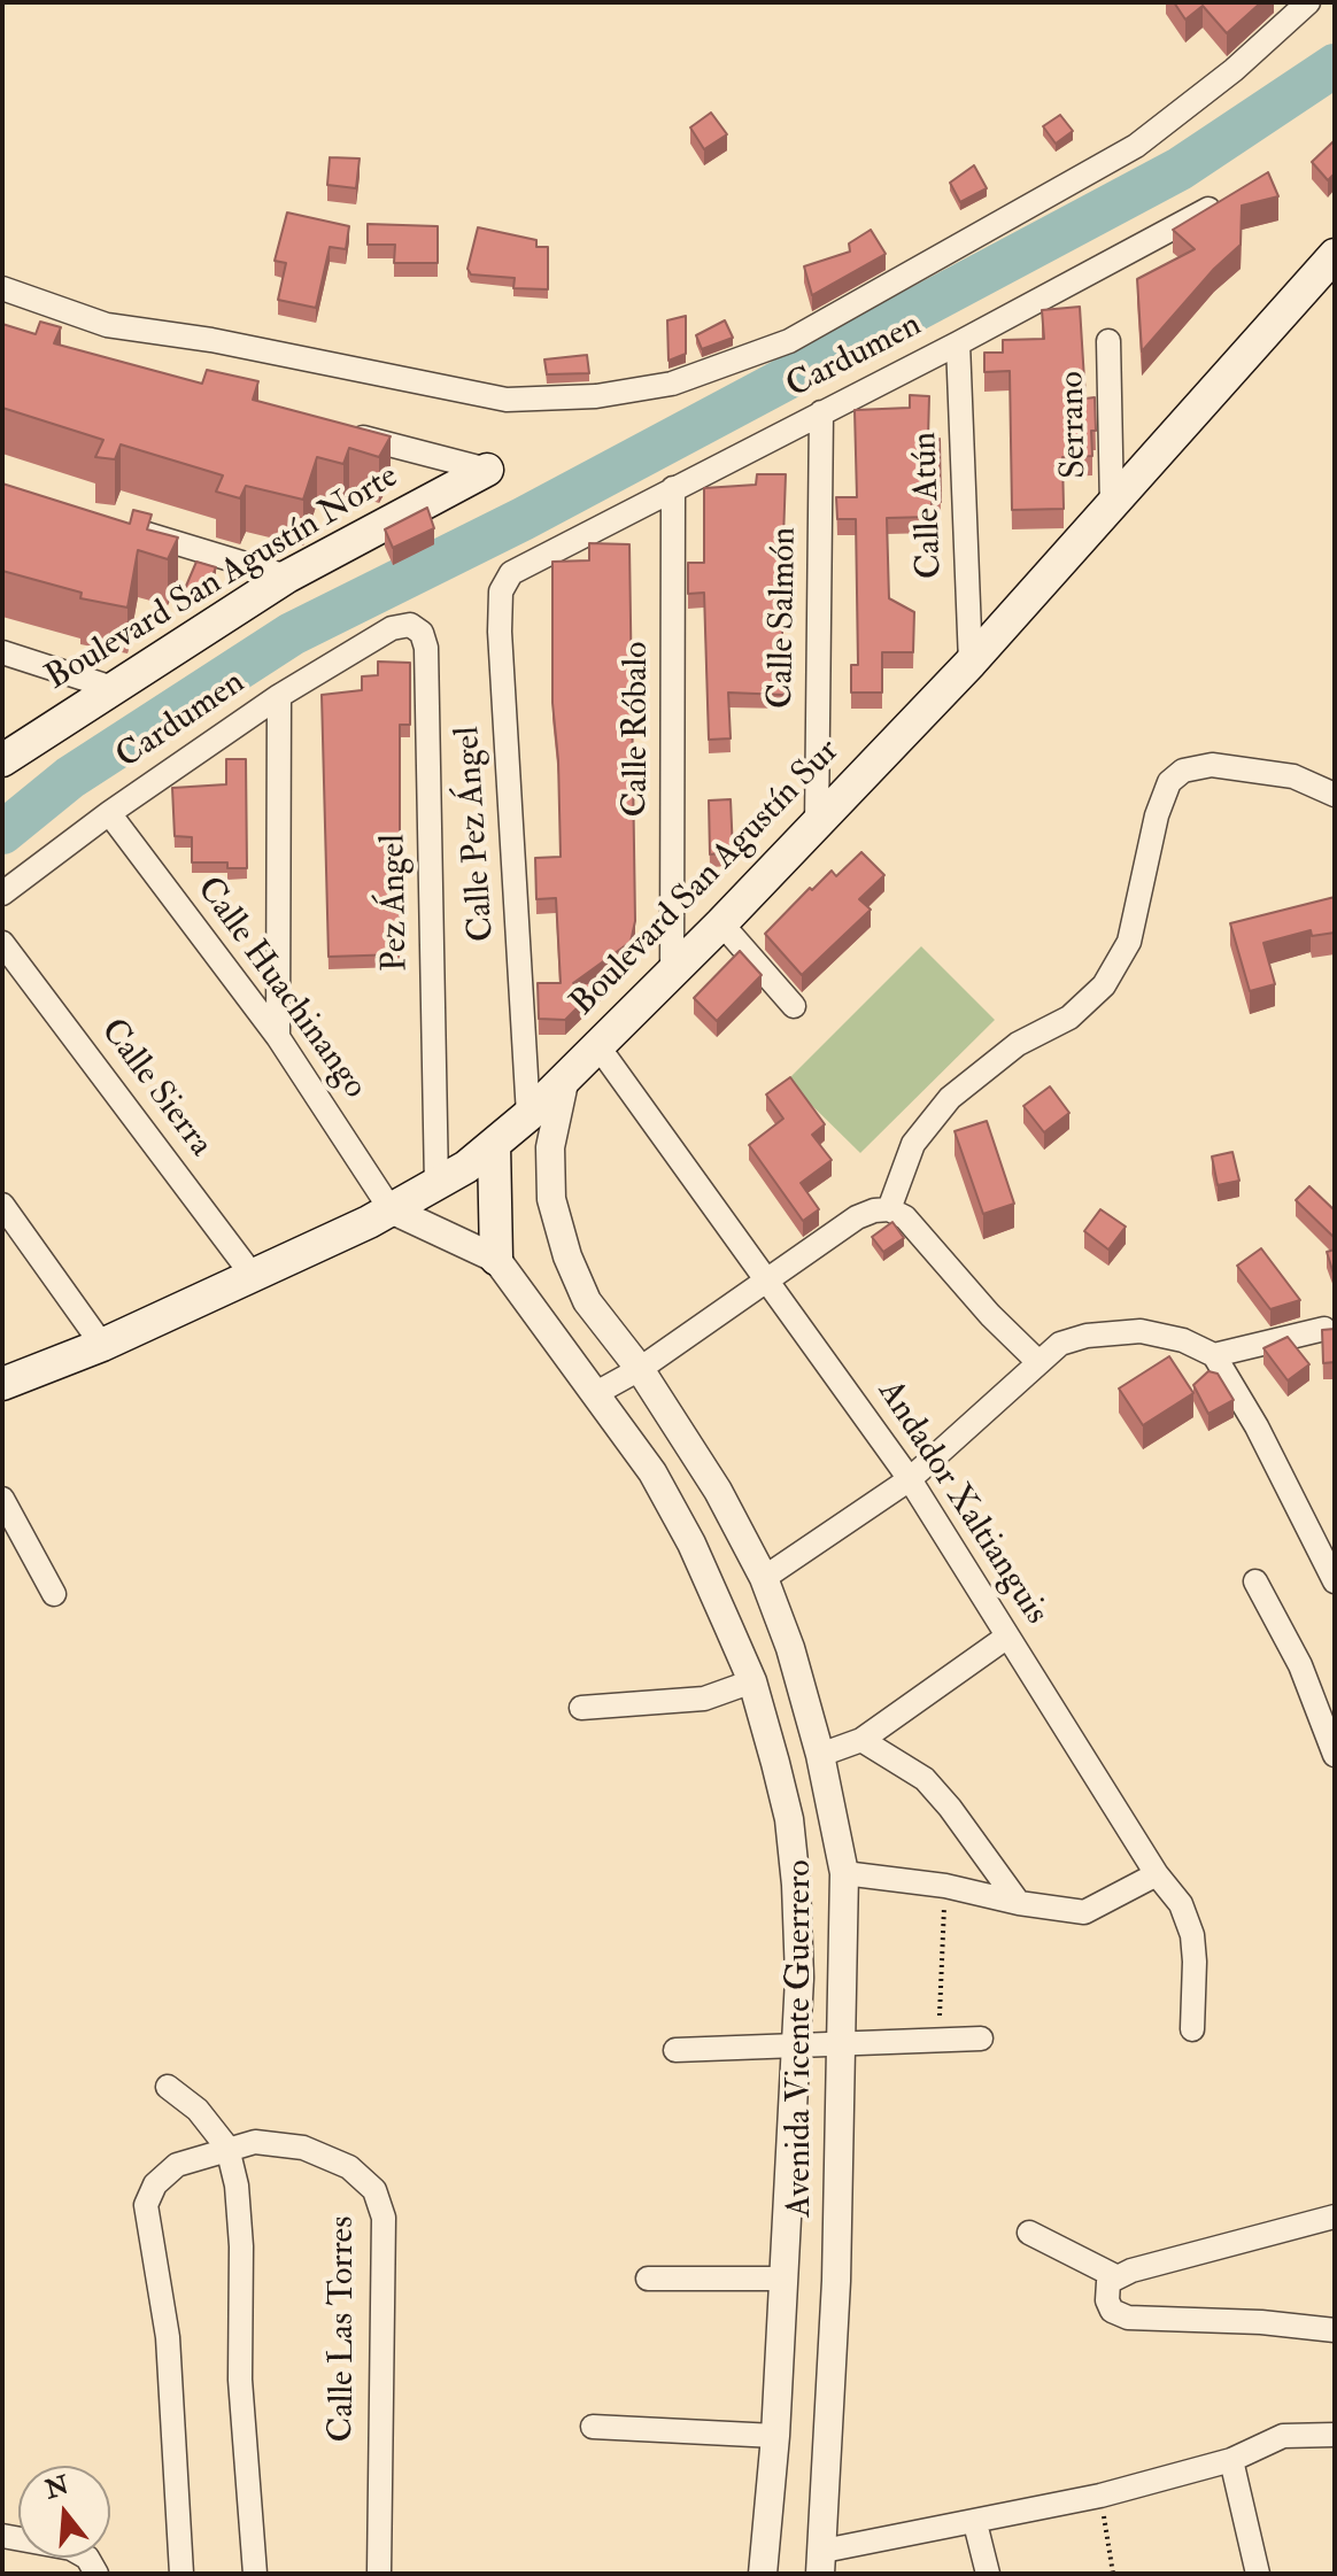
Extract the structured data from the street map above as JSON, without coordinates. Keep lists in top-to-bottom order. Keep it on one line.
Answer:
{"streets":{"main road":["Boulevard San Agustín Norte","Boulevard San Agustín Sur"],"street":["Cardumen","Serrano","Calle Atún","Calle Salmón","Calle Róbalo","Calle Pez Ángel","Pez Ángel","Calle Huachinango","Calle Sierra","Andador Xaltianguis","Avenida Vicente Guerrero","Calle Las Torres"]},"crossings":[["Cardumen","Calle Atún"],["Cardumen","Calle Salmón"],["Cardumen","Calle Róbalo"],["Cardumen","Calle Pez Ángel"],["Cardumen","Pez Ángel"],["Cardumen","Calle Huachinango"],["Serrano","Boulevard San Agustín Sur"],["Calle Atún","Boulevard San Agustín Sur"],["Calle Salmón","Boulevard San Agustín Sur"],["Calle Róbalo","Boulevard San Agustín Sur"],["Calle Pez Ángel","Boulevard San Agustín Sur"],["Boulevard San Agustín Sur","Pez Ángel"],["Boulevard San Agustín Sur","Calle Huachinango"],["Boulevard San Agustín Sur","Calle Sierra"],["Boulevard San Agustín Sur","Andador Xaltianguis"],["Boulevard San Agustín Sur","Avenida Vicente Guerrero"],["Calle Huachinango","Avenida Vicente Guerrero"]],"north":"top"}
